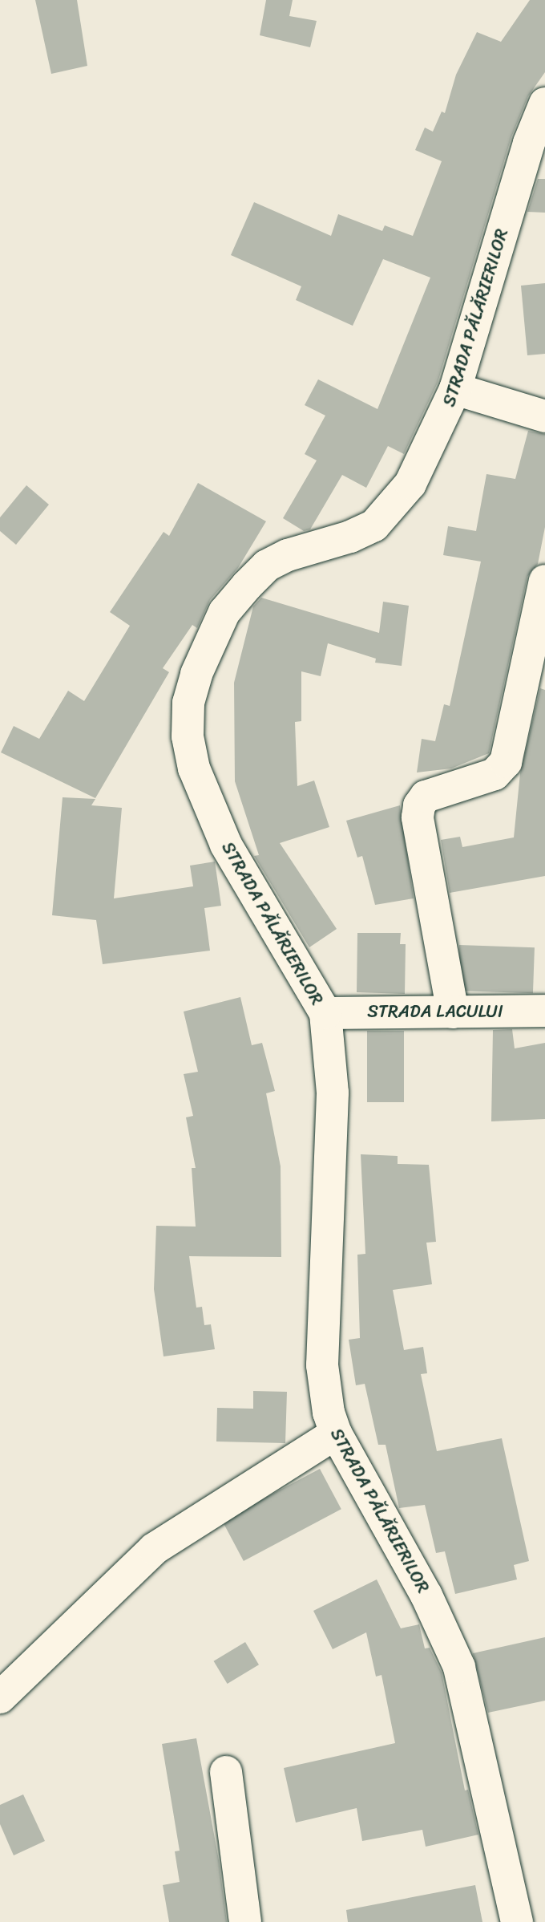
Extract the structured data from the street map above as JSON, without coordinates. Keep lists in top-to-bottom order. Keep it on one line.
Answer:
{"streets":{"street":["STRADA PĂLĂRIERILOR","STRADA LACULUI"]},"crossings":[["STRADA PĂLĂRIERILOR","STRADA LACULUI"]]}
